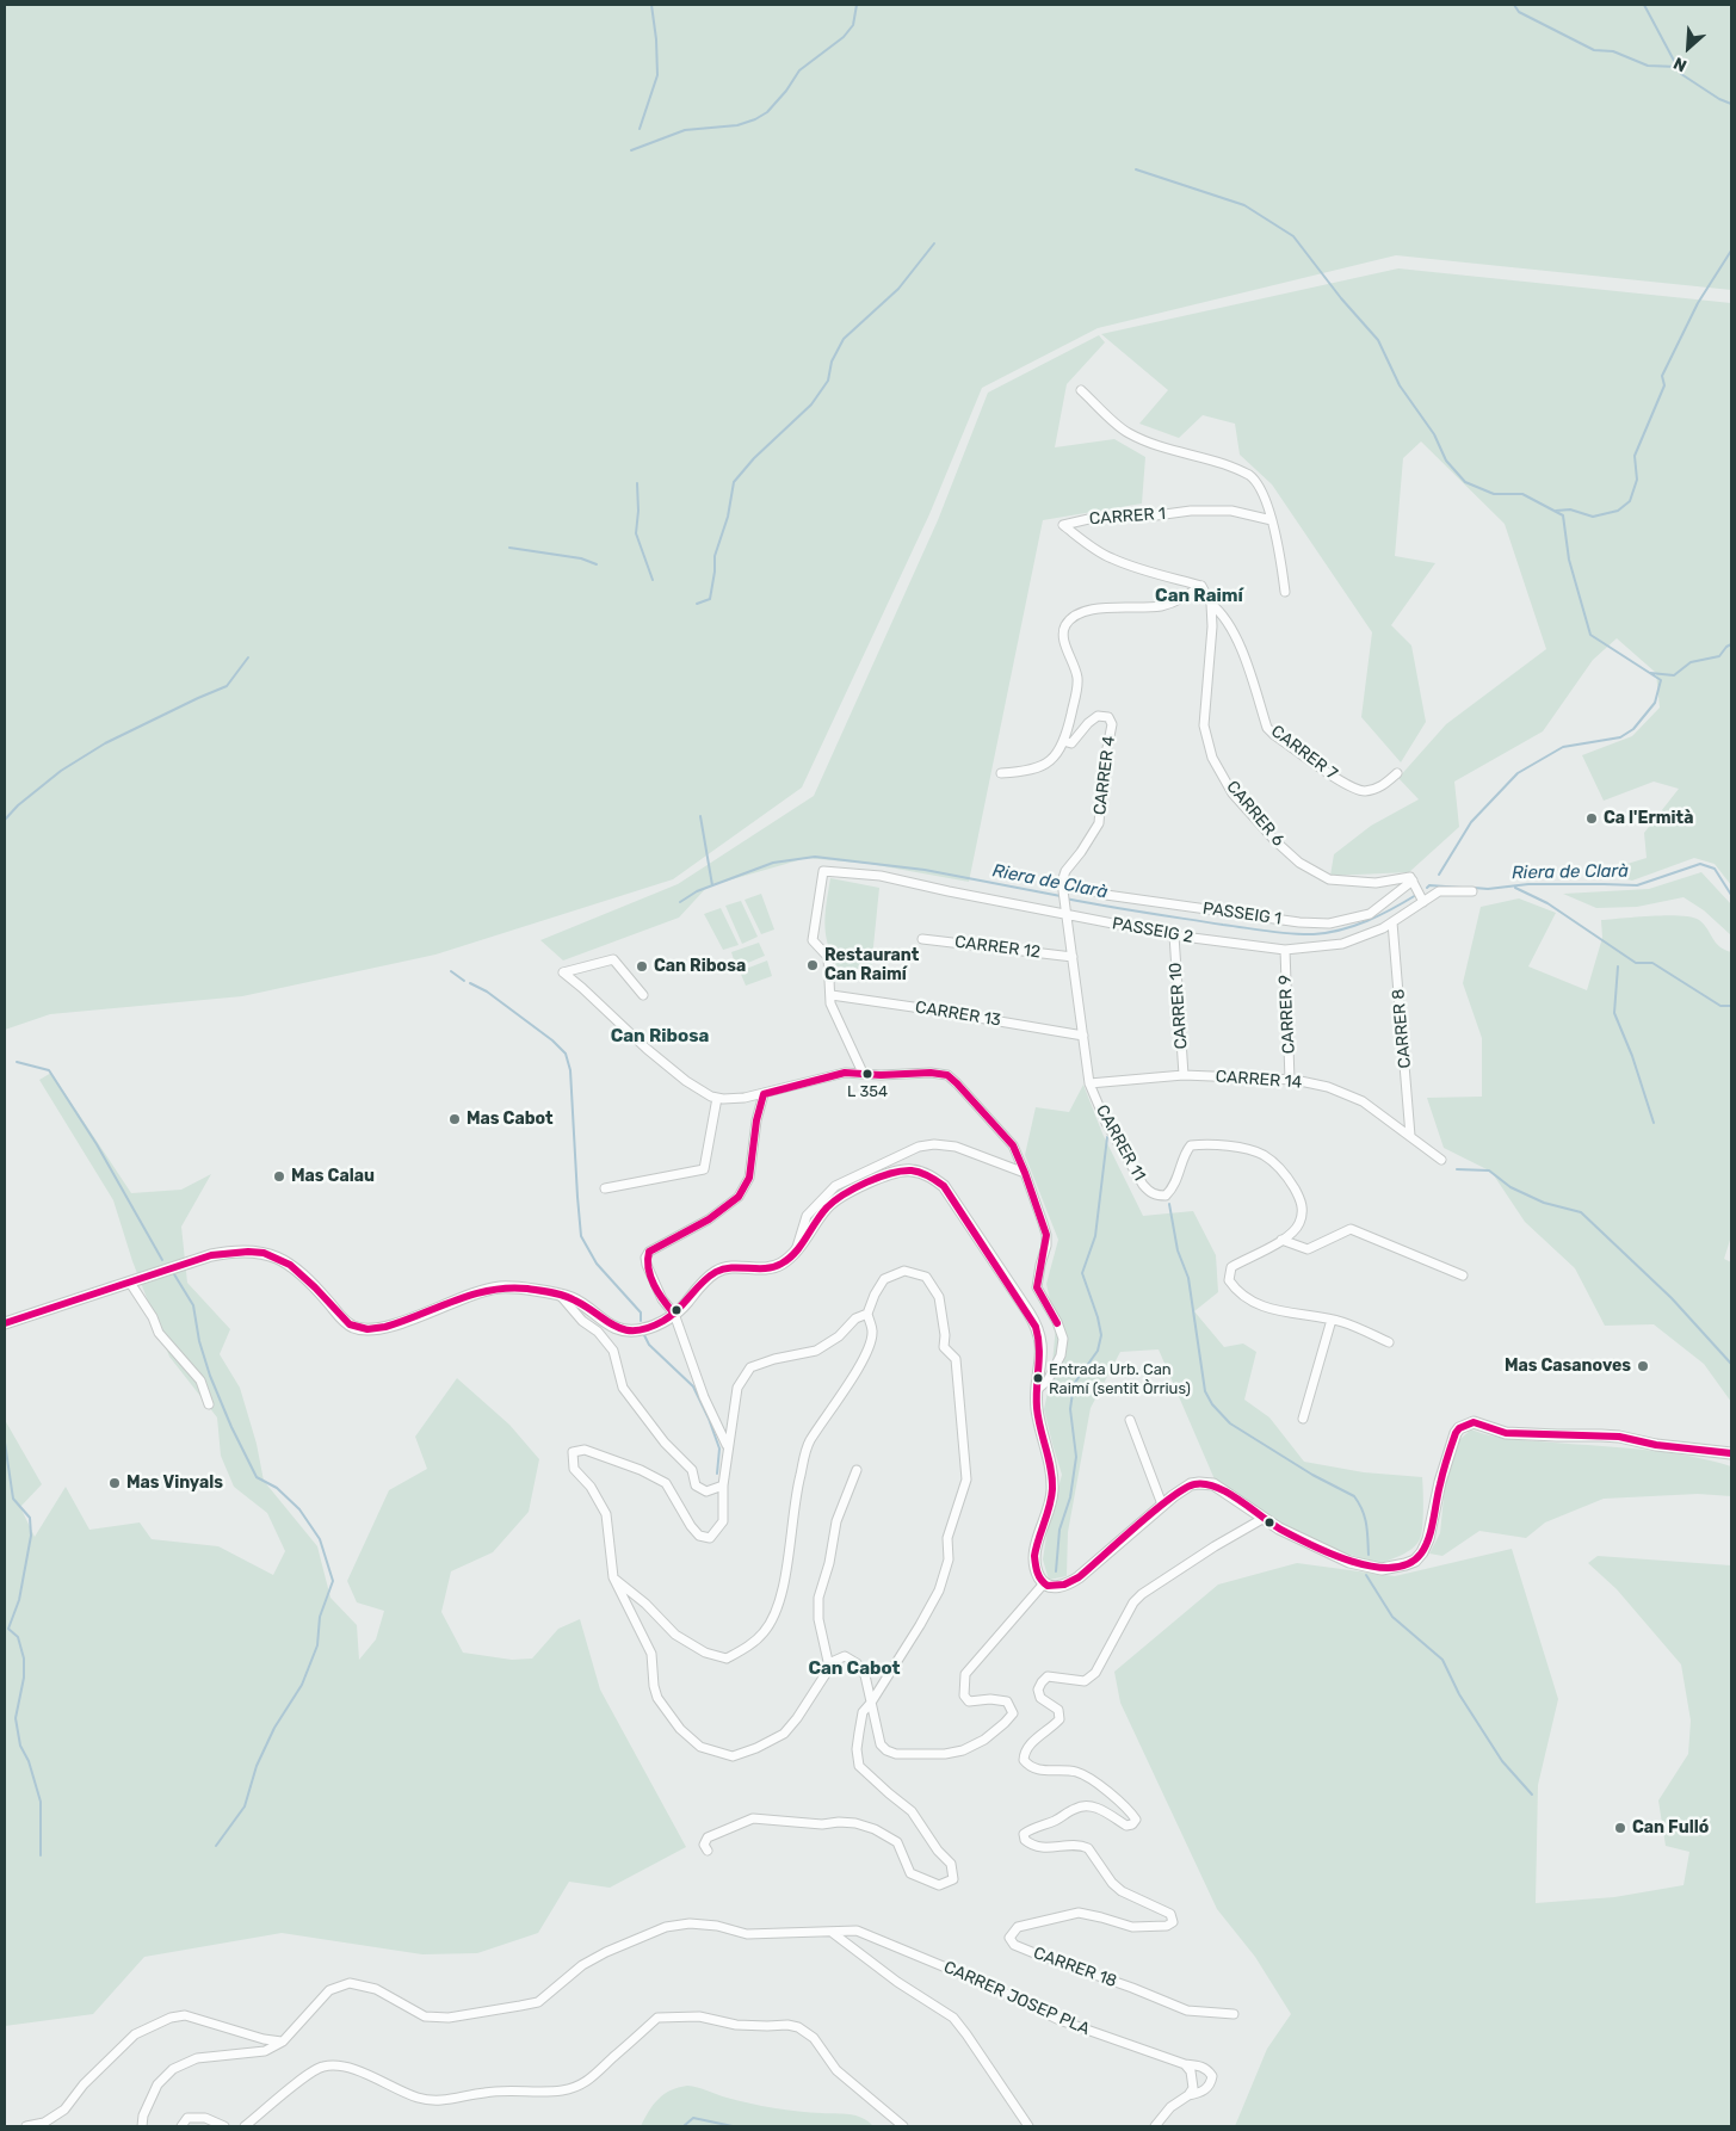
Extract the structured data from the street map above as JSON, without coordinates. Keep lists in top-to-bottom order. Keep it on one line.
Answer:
{"streets":{"street":["CARRER 1","CARRER 7","CARRER 4","CARRER 6","PASSEIG 1","PASSEIG 2","CARRER 12","CARRER 10","CARRER 13","CARRER 9","CARRER 8","CARRER 14","CARRER 11","CARRER 18","CARRER JOSEP PLA"]},"crossings":[["CARRER 1","CARRER 6"],["CARRER 7","CARRER 6"],["CARRER 4","PASSEIG 1"],["CARRER 4","CARRER 11"],["CARRER 6","PASSEIG 1"],["PASSEIG 1","CARRER 11"],["PASSEIG 2","CARRER 10"],["PASSEIG 2","CARRER 13"],["PASSEIG 2","CARRER 9"],["PASSEIG 2","CARRER 8"],["PASSEIG 2","CARRER 11"],["CARRER 12","CARRER 11"],["CARRER 10","CARRER 14"],["CARRER 13","CARRER 11"],["CARRER 9","CARRER 14"],["CARRER 8","CARRER 14"],["CARRER 14","CARRER 11"]],"districts":["Can Raimí","Can Ribosa","Can Cabot"],"water":["Riera de Clarà"],"places":["Ca l'Ermità","Restaurant Can Raimí","Can Ribosa","L 354","Mas Cabot","Mas Calau","Mas Casanoves","Entrada Urb. Can Raimí (sentit Òrrius)","Mas Vinyals","Can Fulló"],"north":"bottom left"}
